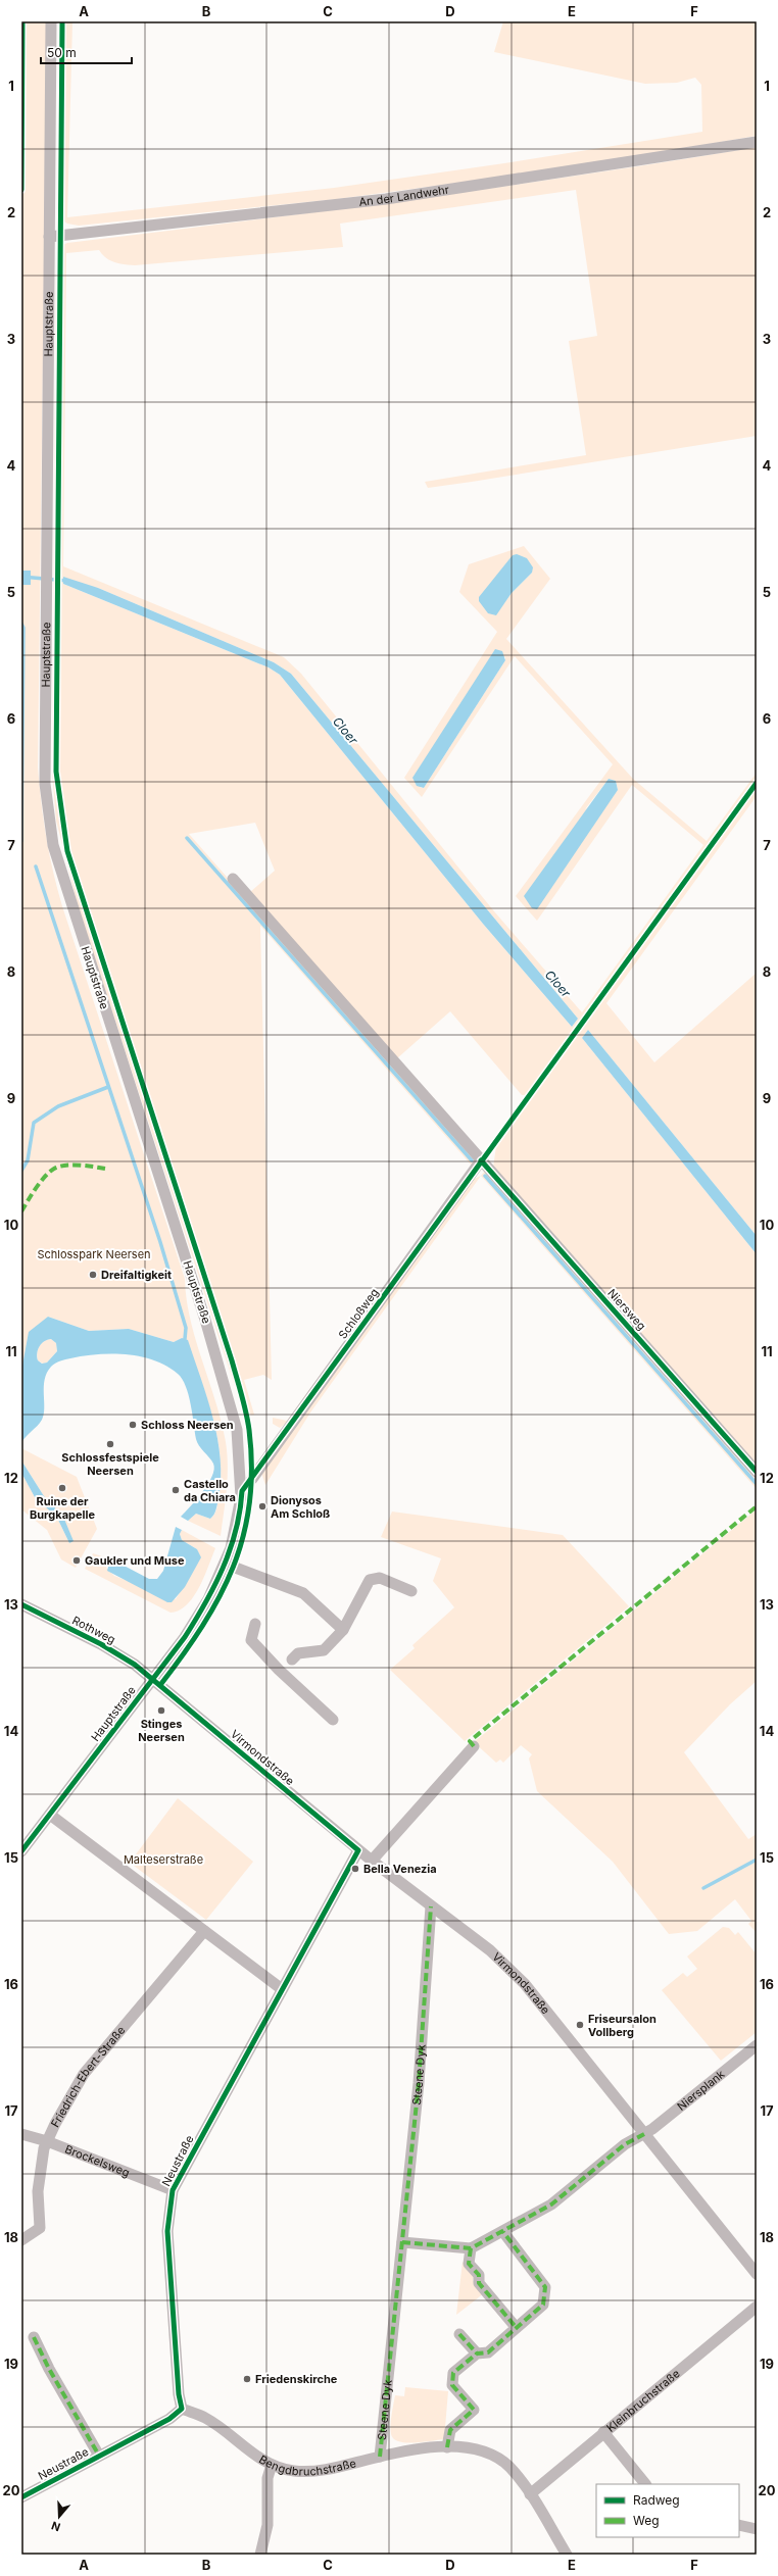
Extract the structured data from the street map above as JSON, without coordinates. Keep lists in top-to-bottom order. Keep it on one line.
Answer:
{"streets":{"street":["An der Landwehr","Hauptstraße","Niersweg","Schloßweg","Rothweg","Virmondstraße","Steene Dyk","Friedrich-Ebert-Straße","Niersplank","Brockelsweg","Neustraße","Kleinbruchstraße","Bengdbruchstraße"]},"crossings":[["An der Landwehr","Hauptstraße"],["Hauptstraße","Rothweg"],["Hauptstraße","Virmondstraße"],["Niersweg","Schloßweg"],["Rothweg","Virmondstraße"],["Virmondstraße","Steene Dyk"],["Virmondstraße","Niersplank"],["Virmondstraße","Neustraße"],["Steene Dyk","Bengdbruchstraße"],["Friedrich-Ebert-Straße","Brockelsweg"],["Brockelsweg","Neustraße"],["Neustraße","Bengdbruchstraße"],["Kleinbruchstraße","Bengdbruchstraße"]],"water":["Cloer"],"parks":["Schlosspark Neersen","Malteserstraße"],"places":["Dreifaltigkeit","Schloss Neersen","Schlossfestspiele Neersen","Ruine der Burgkapelle","Castello da Chiara","Dionysos Am Schloß","Gaukler und Muse","Stinges Neersen","Bella Venezia","Friseursalon Vollberg","Friedenskirche"],"legend":["Radweg","Weg"],"scale_bar":"50 m","north":"bottom","grid":{"columns":["A","B","C","D","E","F"],"rows":["1","2","3","4","5","6","7","8","9","10","11","12","13","14","15","16","17","18","19","20"]}}
